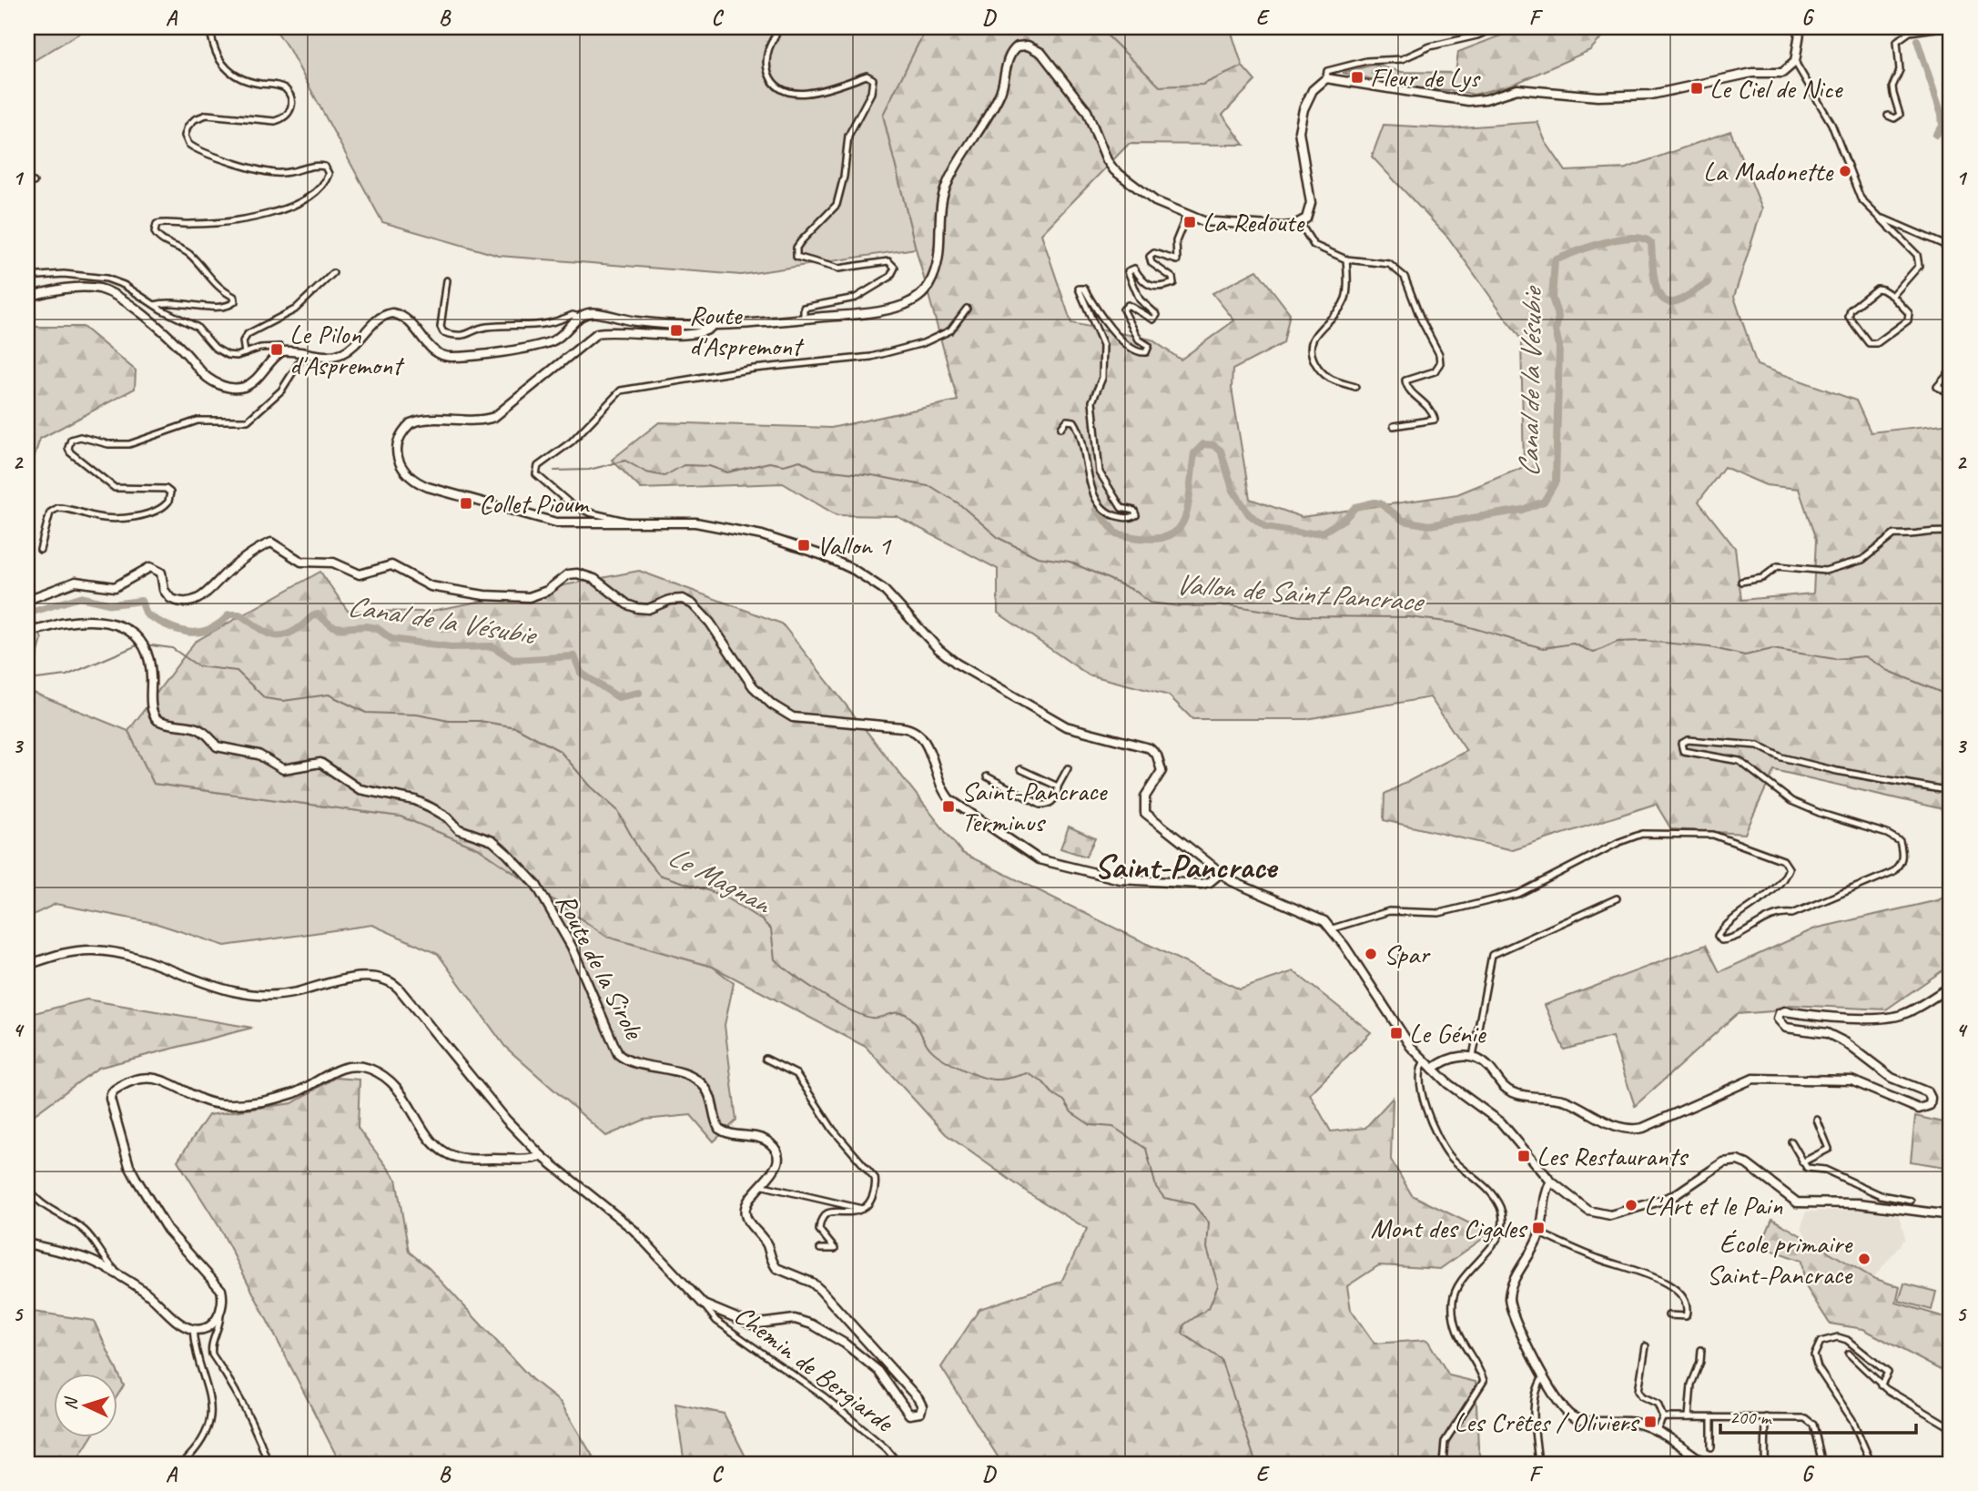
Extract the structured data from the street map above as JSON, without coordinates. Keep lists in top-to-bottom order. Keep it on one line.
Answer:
{"streets":{"street":["Route de la Sirole","Chemin de Bergiarde"]},"crossings":[["Route de la Sirole","Chemin de Bergiarde"]],"districts":["Saint-Pancrace"],"water":["Canal de la Vésubie","Vallon de Saint Pancrace","Le Magnan"],"places":{"transit":["Fleur de Lys","Le Ciel de Nice","La Redoute","Route d'Aspremont","Le Pilon d'Aspremont","Collet Pioum","Vallon 1","Saint-Pancrace Terminus","Le Génie","Les Restaurants","Mont des Cigales","Les Crêtes / Oliviers"],"other":["La Madonette","Spar","L'Art et le Pain","École primaire Saint-Pancrace"]},"scale_bar":"200 m","north":"left","grid":{"columns":["A","B","C","D","E","F","G"],"rows":["1","2","3","4","5"]}}
